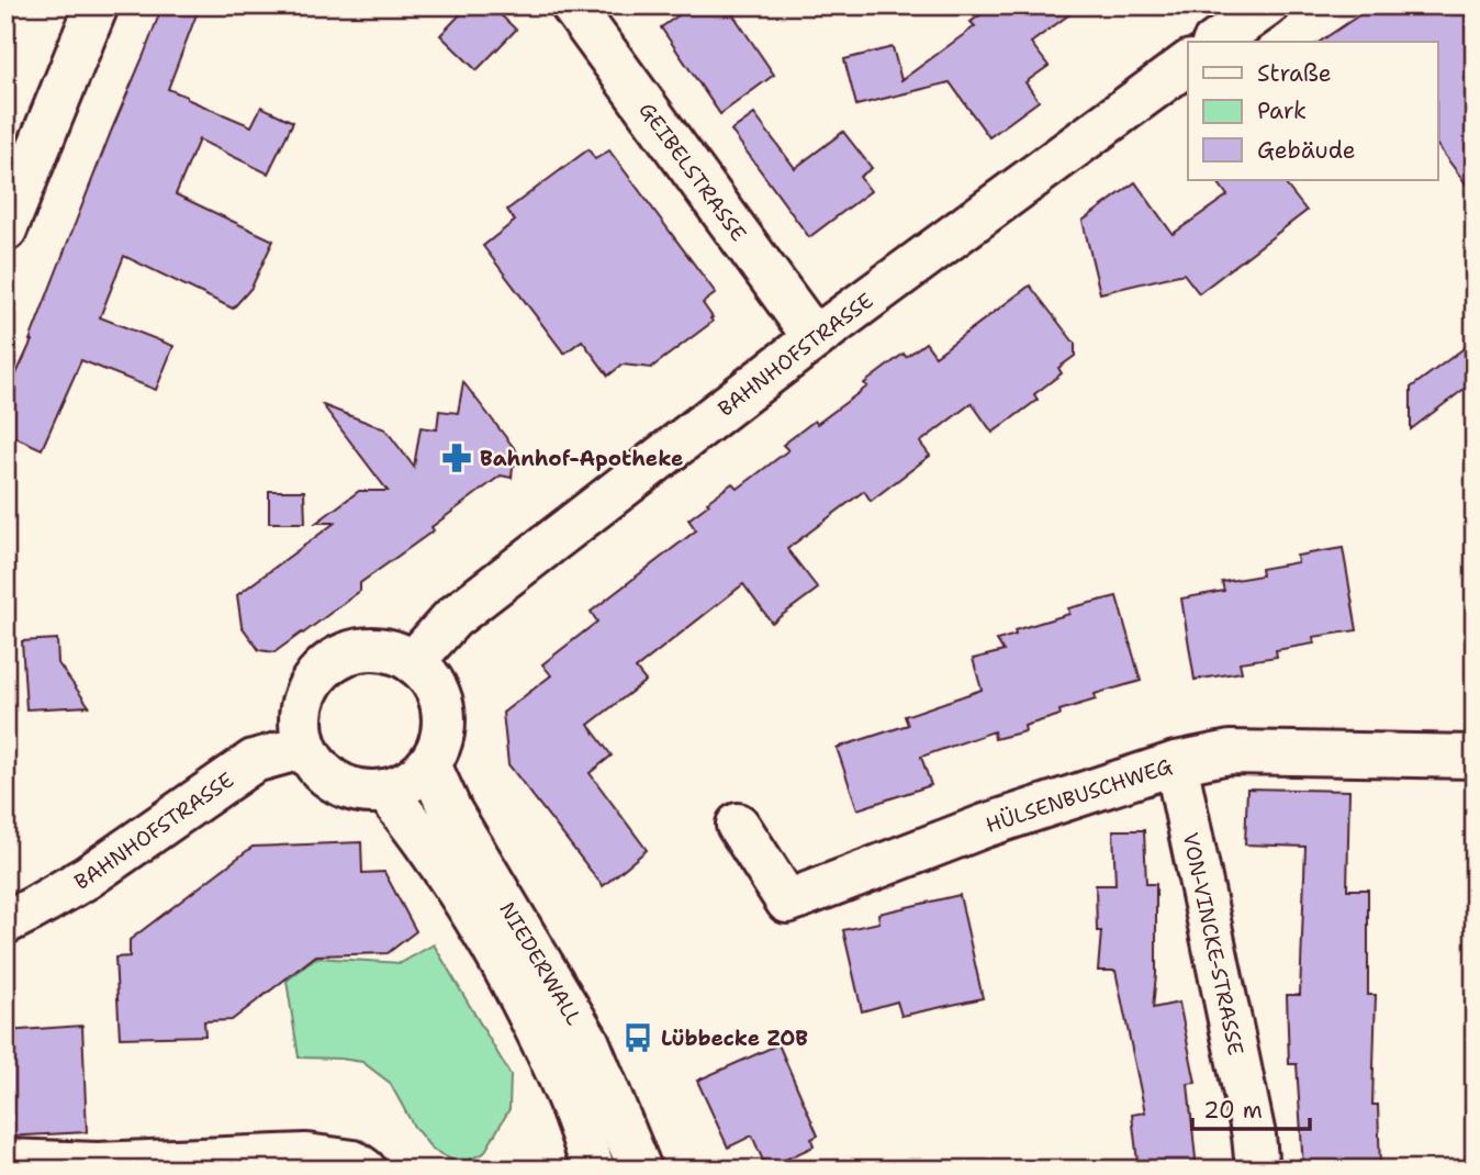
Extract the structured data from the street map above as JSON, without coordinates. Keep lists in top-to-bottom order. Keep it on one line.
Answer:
{"streets":{"street":["GEIBELSTRASSE","BAHNHOFSTRASSE","HÜLSENBUSCHWEG","VON-VINCKE-STRASSE","NIEDERWALL"]},"crossings":[["GEIBELSTRASSE","BAHNHOFSTRASSE"],["BAHNHOFSTRASSE","NIEDERWALL"],["HÜLSENBUSCHWEG","VON-VINCKE-STRASSE"]],"places":{"pharmacy":["Bahnhof-Apotheke"],"bus stop":["Lübbecke ZOB"]},"legend":["Straße","Park","Gebäude"],"scale_bar":"20 m"}
